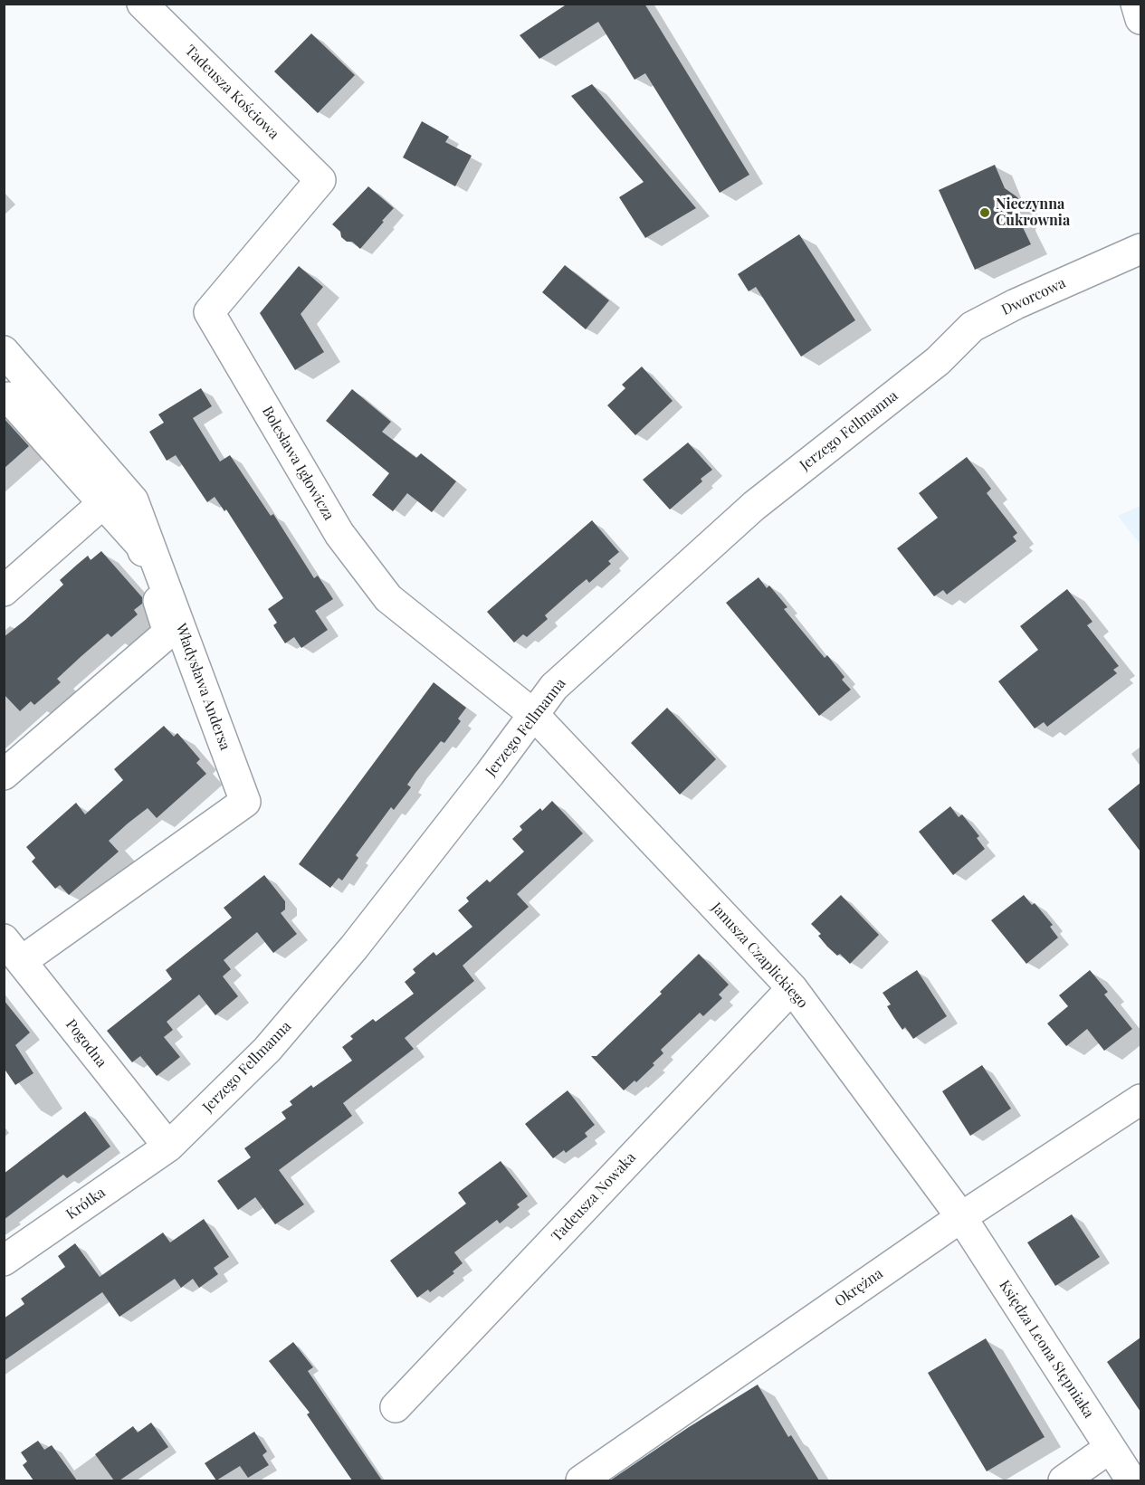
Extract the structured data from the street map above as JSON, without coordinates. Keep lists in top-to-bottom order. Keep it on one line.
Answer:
{"streets":{"street":["Tadeusza Kościowa","Dworcowa","Jerzego Fellmanna","Bolesława Igłowicza","Władysława Andersa","Janusza Czaplickiego","Pogodna","Tadeusza Nowaka","Krótka","Okrężna","Księdza Leona Stępniaka"]},"crossings":[["Tadeusza Kościowa","Bolesława Igłowicza"],["Dworcowa","Jerzego Fellmanna"],["Jerzego Fellmanna","Bolesława Igłowicza"],["Jerzego Fellmanna","Janusza Czaplickiego"],["Jerzego Fellmanna","Pogodna"],["Jerzego Fellmanna","Krótka"],["Bolesława Igłowicza","Janusza Czaplickiego"],["Władysława Andersa","Pogodna"],["Janusza Czaplickiego","Tadeusza Nowaka"],["Janusza Czaplickiego","Okrężna"],["Janusza Czaplickiego","Księdza Leona Stępniaka"],["Pogodna","Krótka"],["Okrężna","Księdza Leona Stępniaka"]],"places":["Nieczynna Cukrownia"]}
